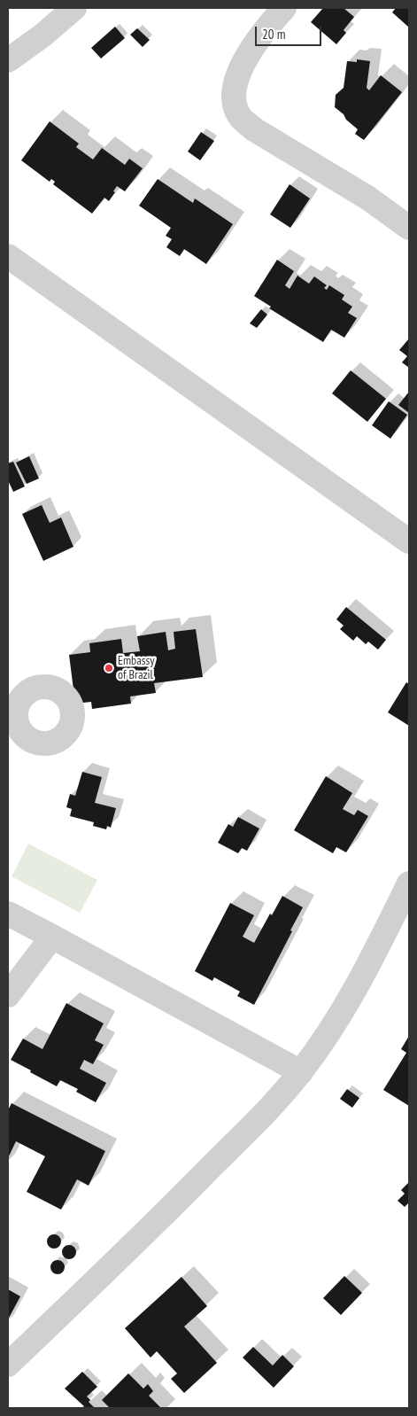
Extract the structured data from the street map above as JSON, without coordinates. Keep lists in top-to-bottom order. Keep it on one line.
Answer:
{"places":["Embassy of Brazil"],"scale_bar":"20 m"}
